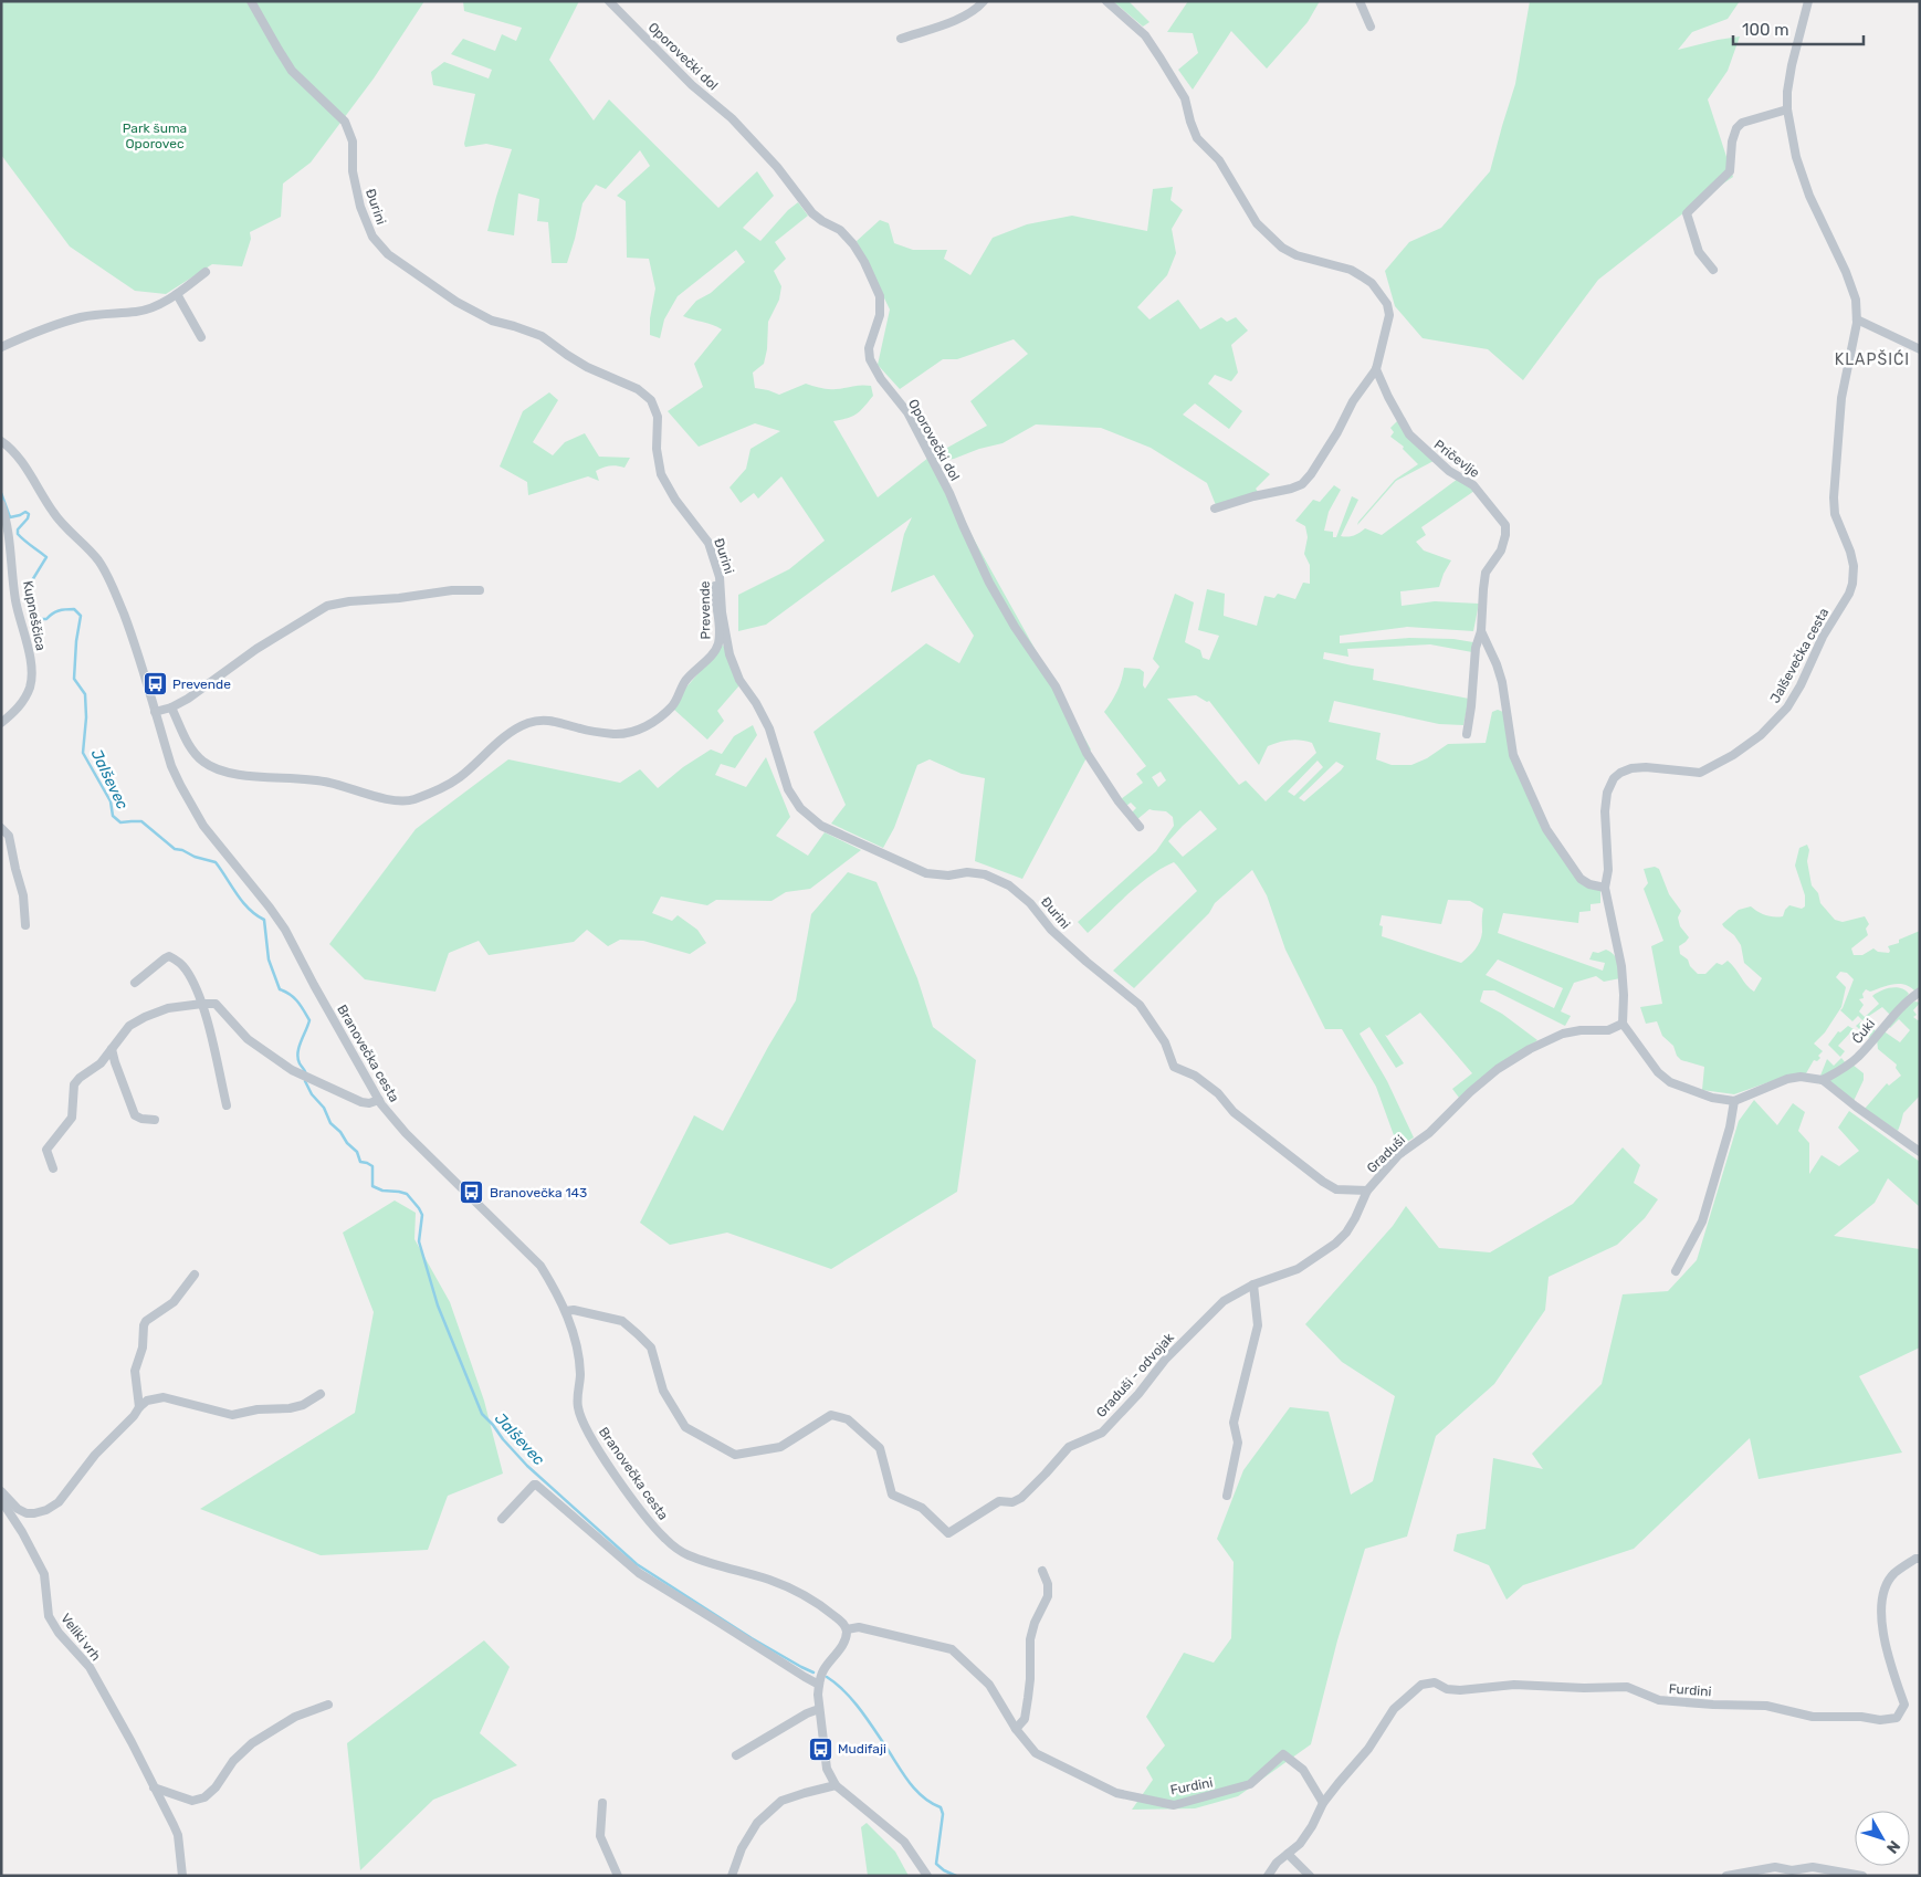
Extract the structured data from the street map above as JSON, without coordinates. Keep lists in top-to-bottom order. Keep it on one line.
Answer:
{"streets":{"street":["Oporovečki dol","Đurini","Pričevlje","Prevende","Kupneščica","Jalševečka cesta","Ćuki","Branovečka cesta","Graduši","Graduši - odvojak","Veliki vrh","Furdini"]},"crossings":[["Đurini","Prevende"],["Đurini","Graduši"],["Pričevlje","Jalševečka cesta"],["Jalševečka cesta","Graduši"],["Branovečka cesta","Graduši - odvojak"],["Branovečka cesta","Furdini"],["Graduši","Graduši - odvojak"]],"districts":["KLAPŠIĆI"],"water":["Jalševec"],"parks":["Park šuma Oporovec"],"places":{"bus stop":["Prevende","Branovečka 143","Mudifaji"]},"scale_bar":"100 m","north":"bottom right"}
